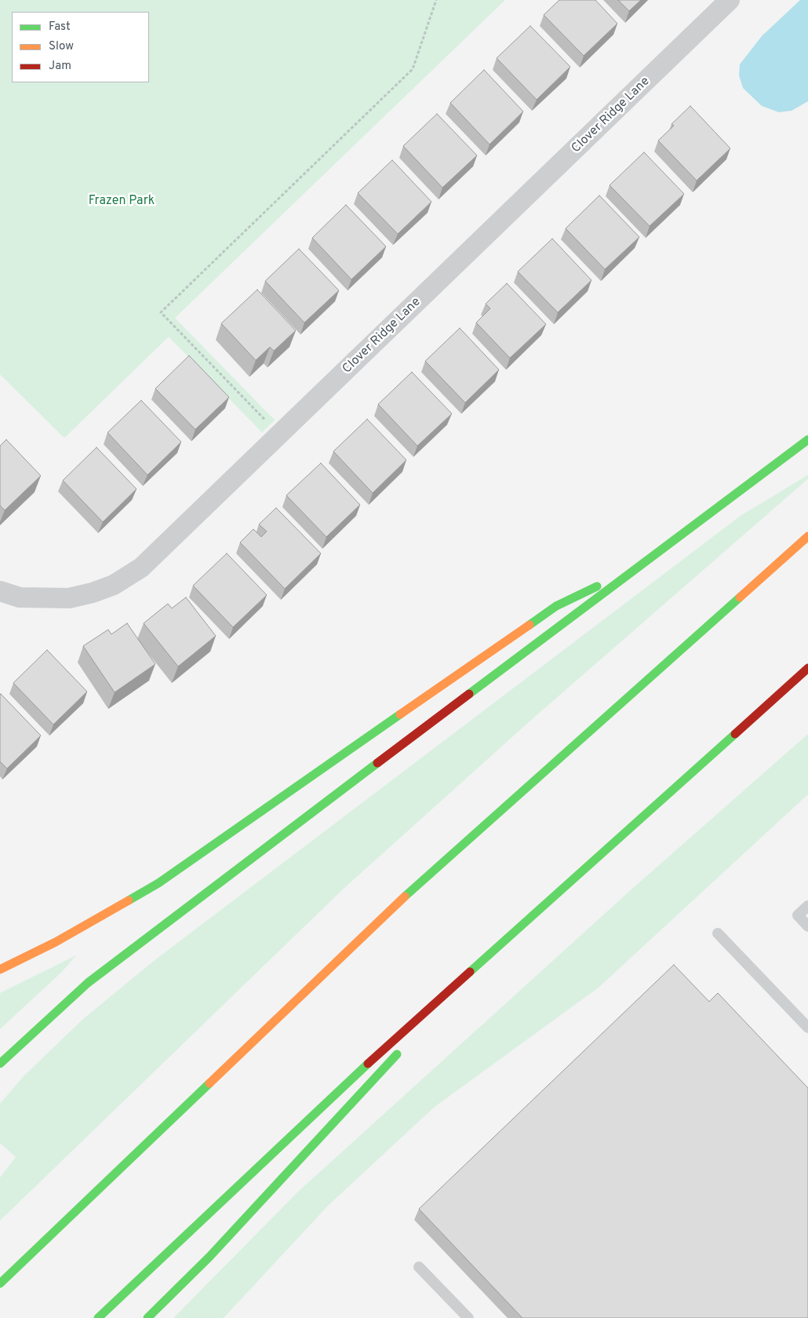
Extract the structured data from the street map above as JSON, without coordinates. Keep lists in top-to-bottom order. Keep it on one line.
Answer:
{"streets":{"street":["Clover Ridge Lane"]},"parks":["Frazen Park"],"legend":["Fast","Slow","Jam"]}
